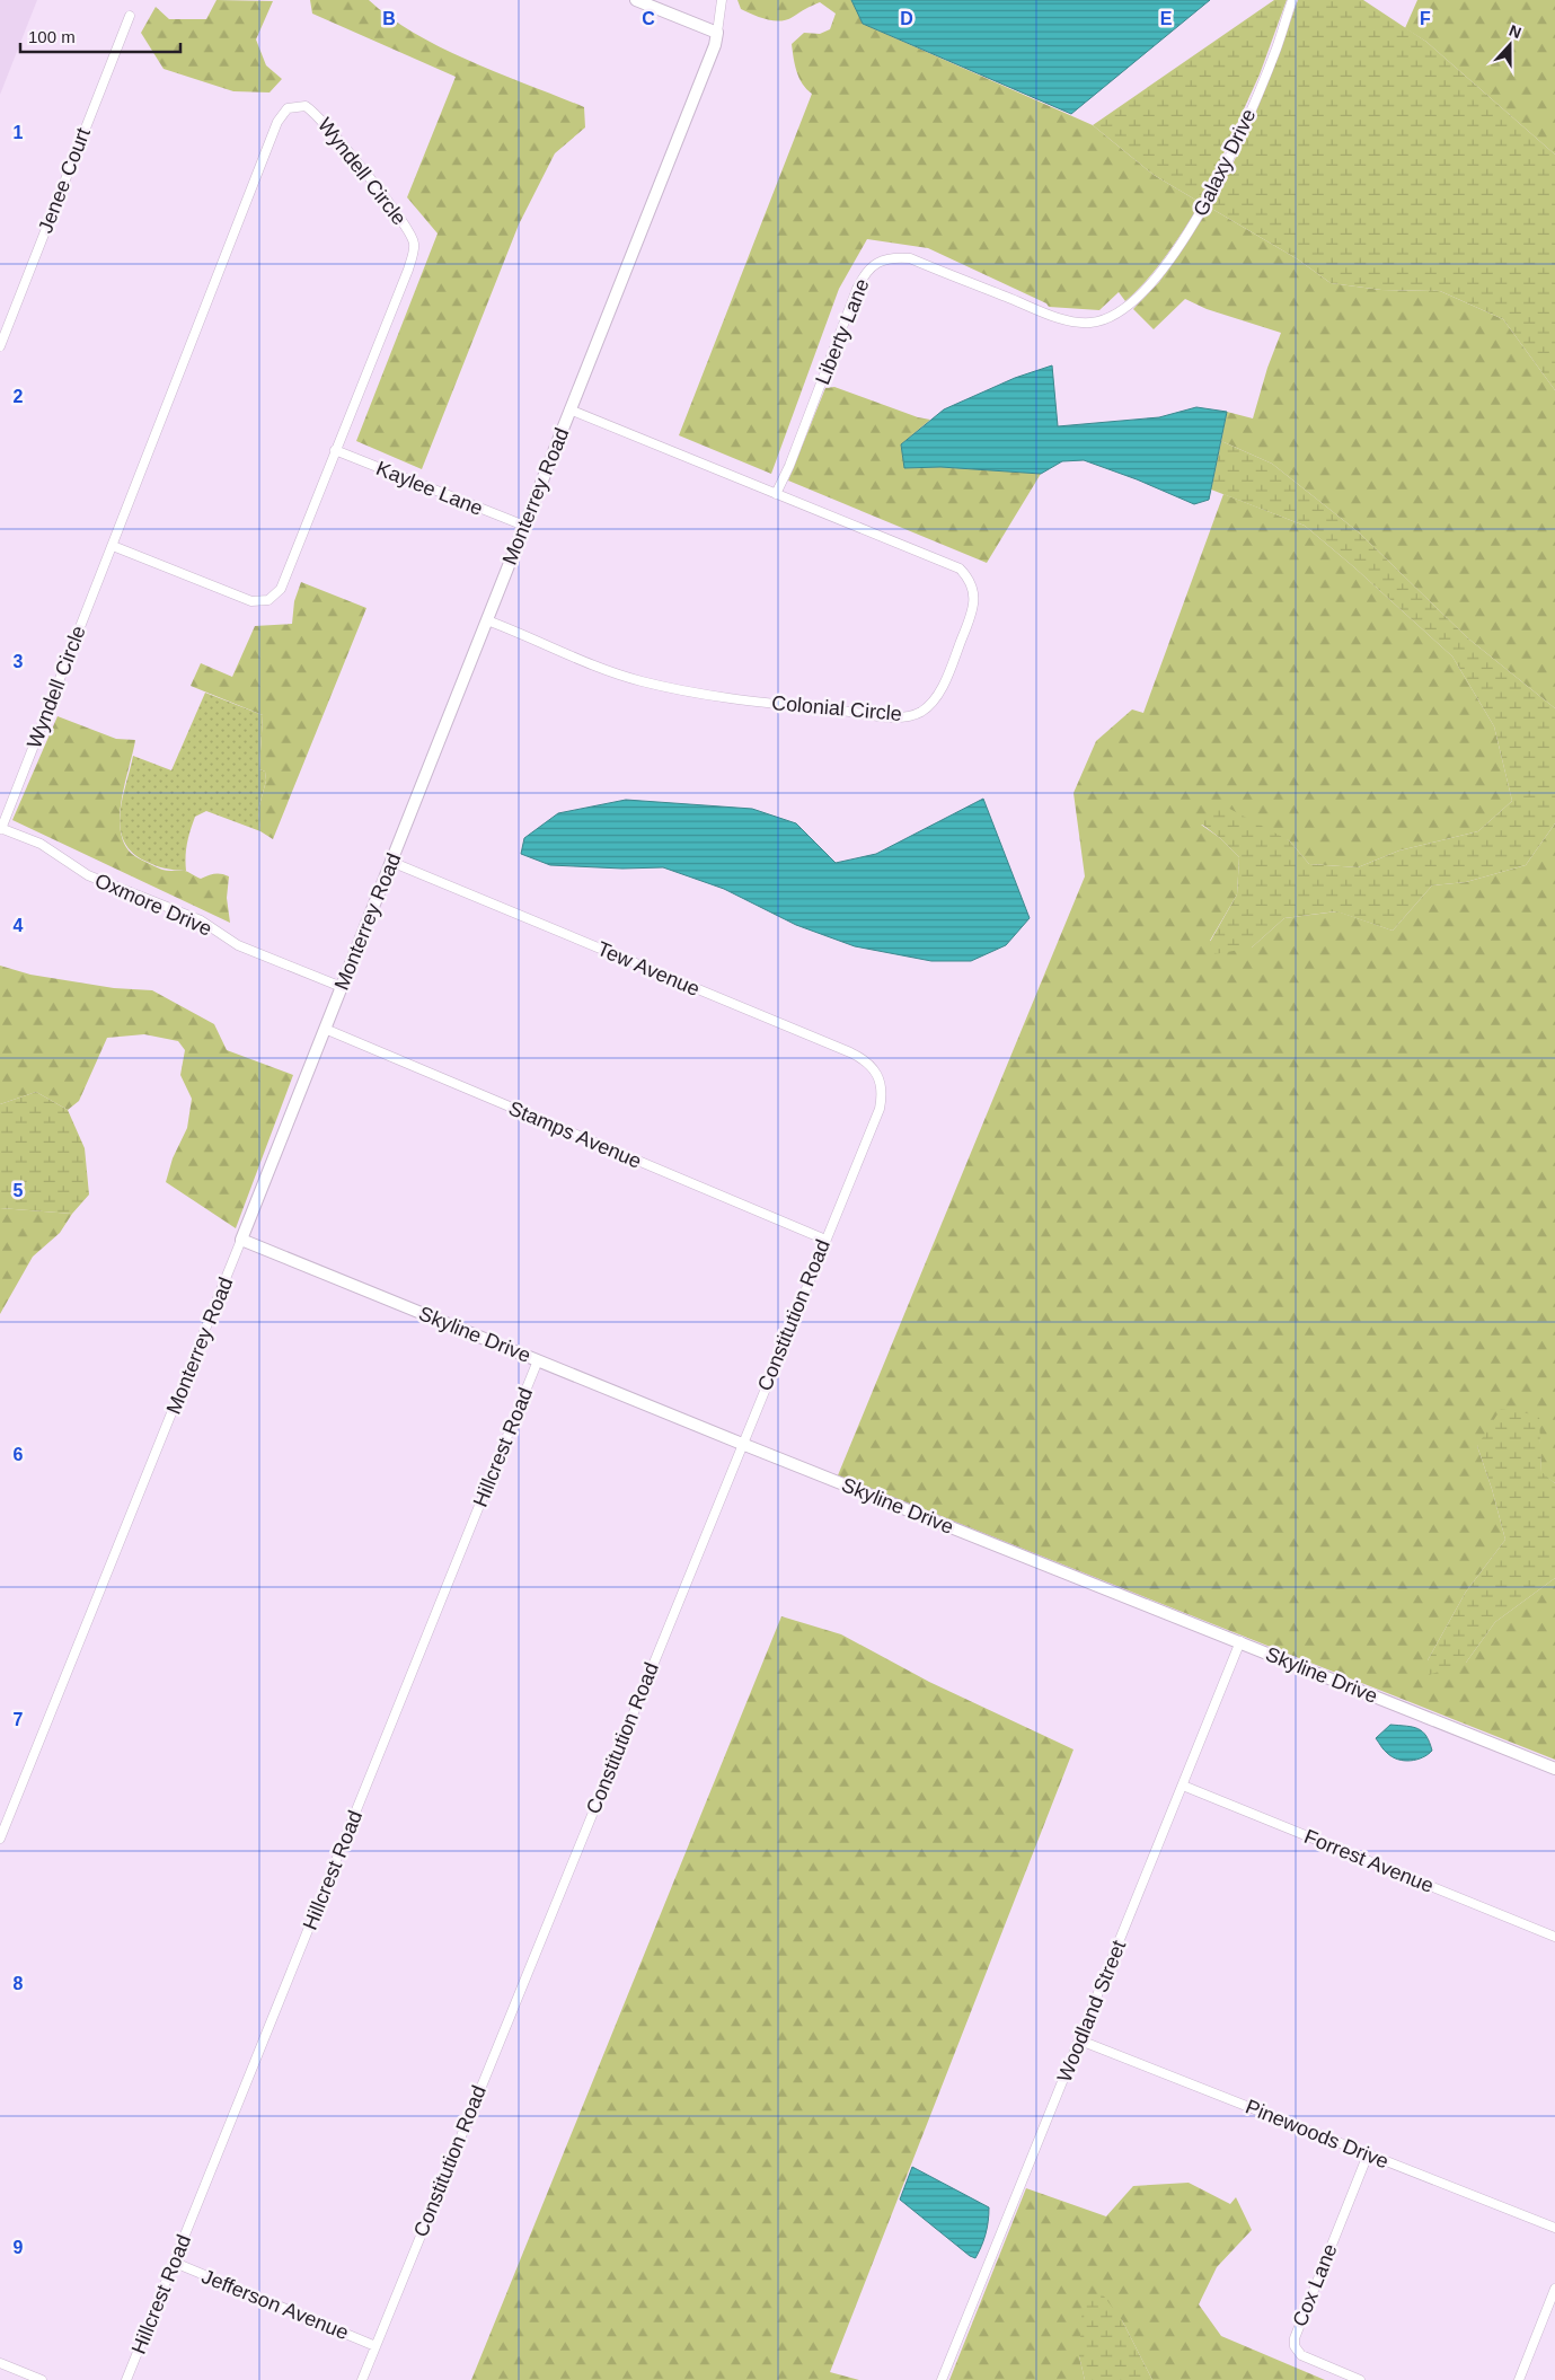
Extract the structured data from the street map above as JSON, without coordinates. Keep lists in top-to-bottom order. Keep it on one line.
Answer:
{"streets":{"street":["Galaxy Drive","Wyndell Circle","Jenee Court","Liberty Lane","Kaylee Lane","Monterrey Road","Colonial Circle","Oxmore Drive","Tew Avenue","Stamps Avenue","Constitution Road","Skyline Drive","Hillcrest Road","Forrest Avenue","Woodland Street","Pinewoods Drive","Cox Lane","Jefferson Avenue"]},"crossings":[["Galaxy Drive","Liberty Lane"],["Wyndell Circle","Kaylee Lane"],["Wyndell Circle","Oxmore Drive"],["Liberty Lane","Colonial Circle"],["Kaylee Lane","Monterrey Road"],["Monterrey Road","Colonial Circle"],["Monterrey Road","Oxmore Drive"],["Monterrey Road","Tew Avenue"],["Monterrey Road","Stamps Avenue"],["Monterrey Road","Skyline Drive"],["Tew Avenue","Constitution Road"],["Stamps Avenue","Constitution Road"],["Constitution Road","Skyline Drive"],["Constitution Road","Jefferson Avenue"],["Skyline Drive","Hillcrest Road"],["Skyline Drive","Woodland Street"],["Hillcrest Road","Jefferson Avenue"],["Forrest Avenue","Woodland Street"],["Woodland Street","Pinewoods Drive"],["Pinewoods Drive","Cox Lane"]],"scale_bar":"100 m","north":"top","grid":{"columns":["B","C","D","E","F"],"rows":["1","2","3","4","5","6","7","8","9"]}}
